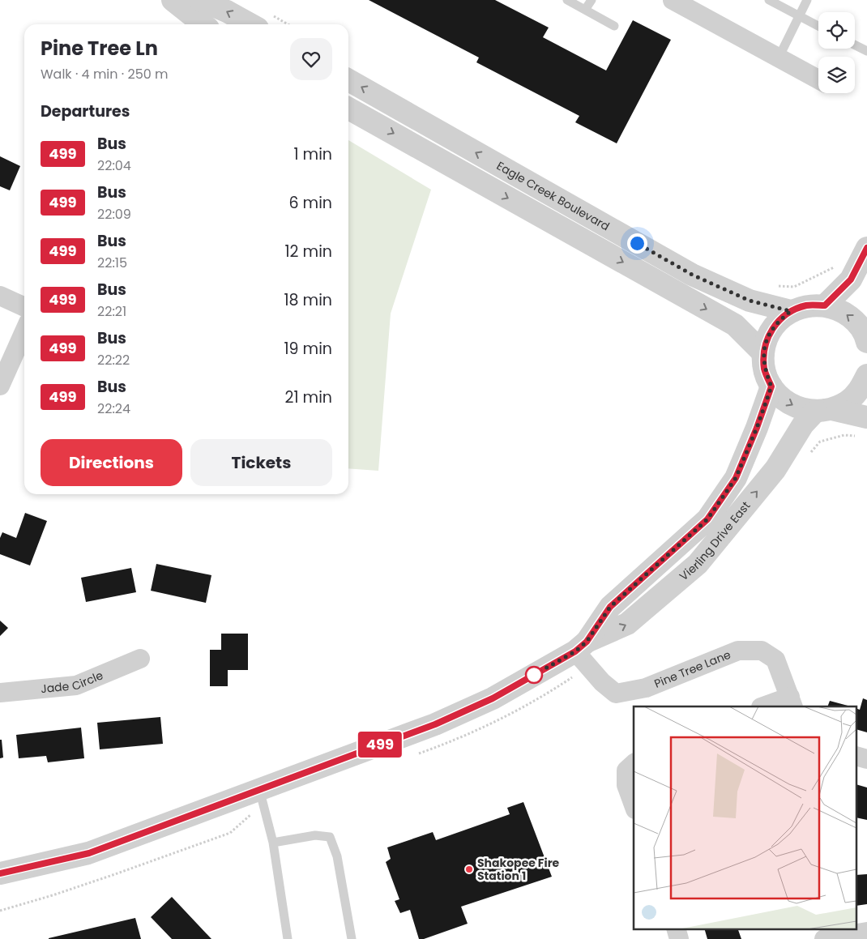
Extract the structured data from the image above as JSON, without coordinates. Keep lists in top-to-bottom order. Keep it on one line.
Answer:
{"streets":{"street":["Eagle Creek Boulevard","Vierling Drive East","Pine Tree Lane","Jade Circle"]},"crossings":[["Vierling Drive East","Pine Tree Lane"]],"places":["Shakopee Fire Station 1"],"lines":["bus line 499"],"page":{"on_map":"499","heading":[["Pine Tree Ln","Walk · 4 min · 250 m"],"Departures"],"list":[{"mark":"499","name":"Bus","note":"22:04","value":"1 min"},{"mark":"499","name":"Bus","note":"22:09","value":"6 min"},{"mark":"499","name":"Bus","note":"22:15","value":"12 min"},{"mark":"499","name":"Bus","note":"22:21","value":"18 min"},{"mark":"499","name":"Bus","note":"22:22","value":"19 min"},{"mark":"499","name":"Bus","note":"22:24","value":"21 min"}],"buttons":["Directions","Tickets"]}}
